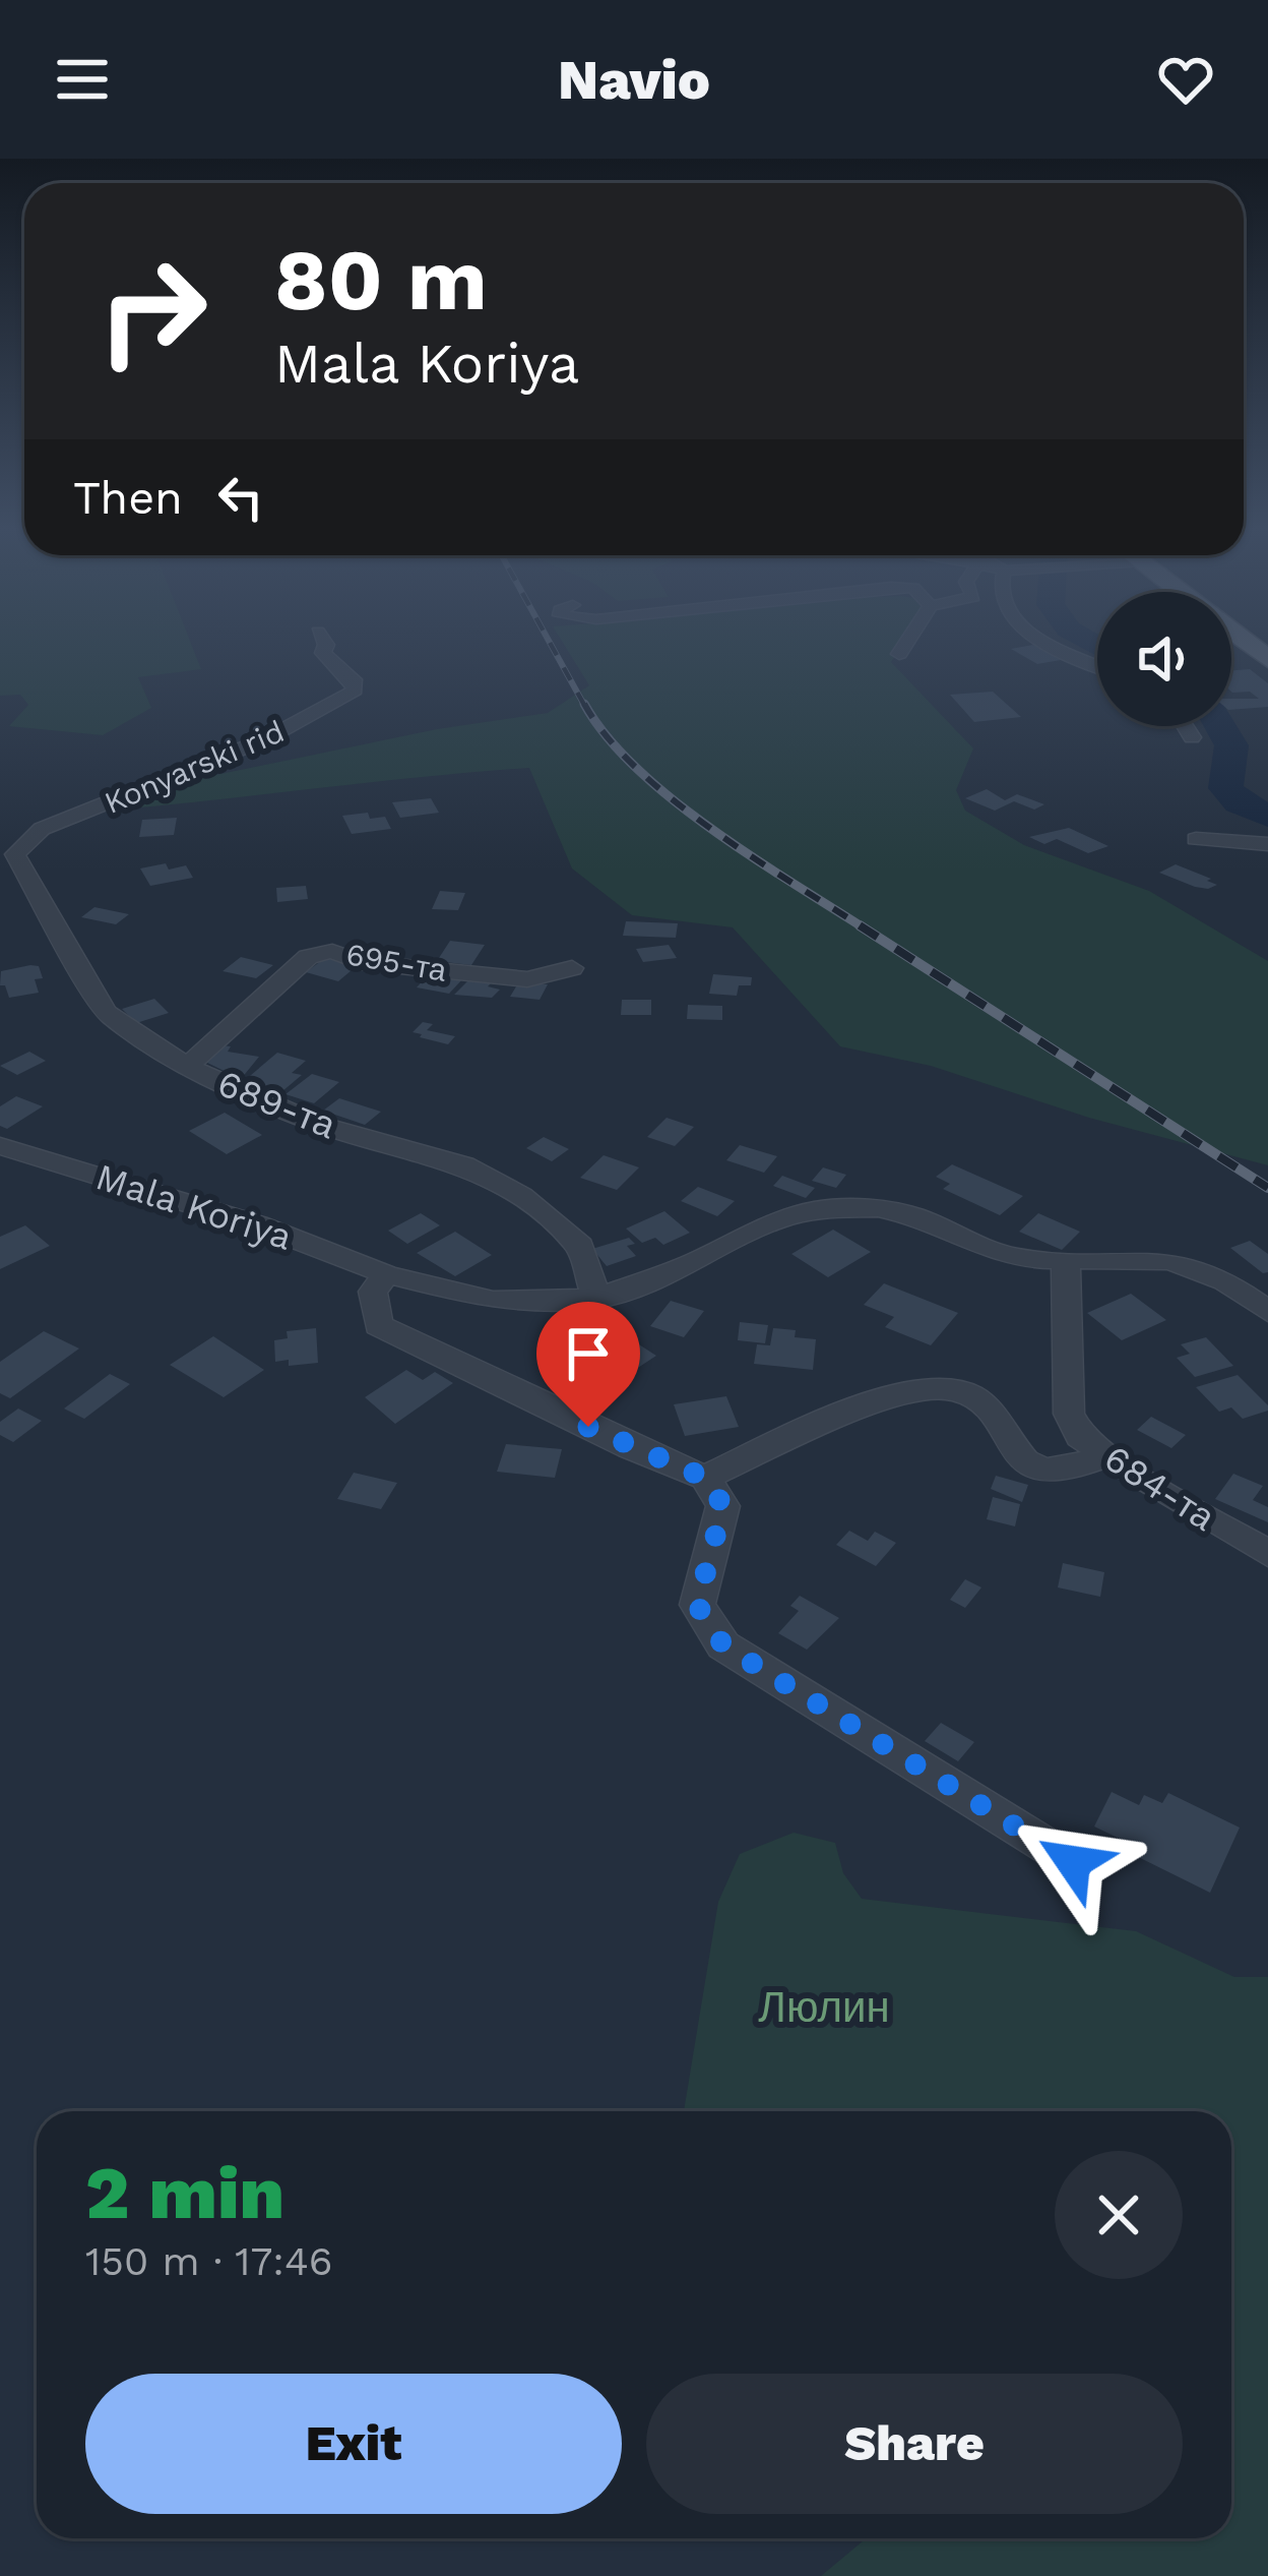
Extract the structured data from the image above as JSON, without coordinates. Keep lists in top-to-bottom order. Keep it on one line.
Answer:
{"streets":{"street":["Konyarski rid","695-та","689-та","Mala Koriya","684-та"]},"crossings":[["Konyarski rid","689-та"],["695-та","689-та"],["689-та","Mala Koriya"],["Mala Koriya","684-та"]],"parks":["Люлин"],"page":{"header":"Navio","turn":["80 m","Mala Koriya"],"then":"Then","heading":["2 min","150 m · 17:46"],"buttons":["Exit","Share"]}}
